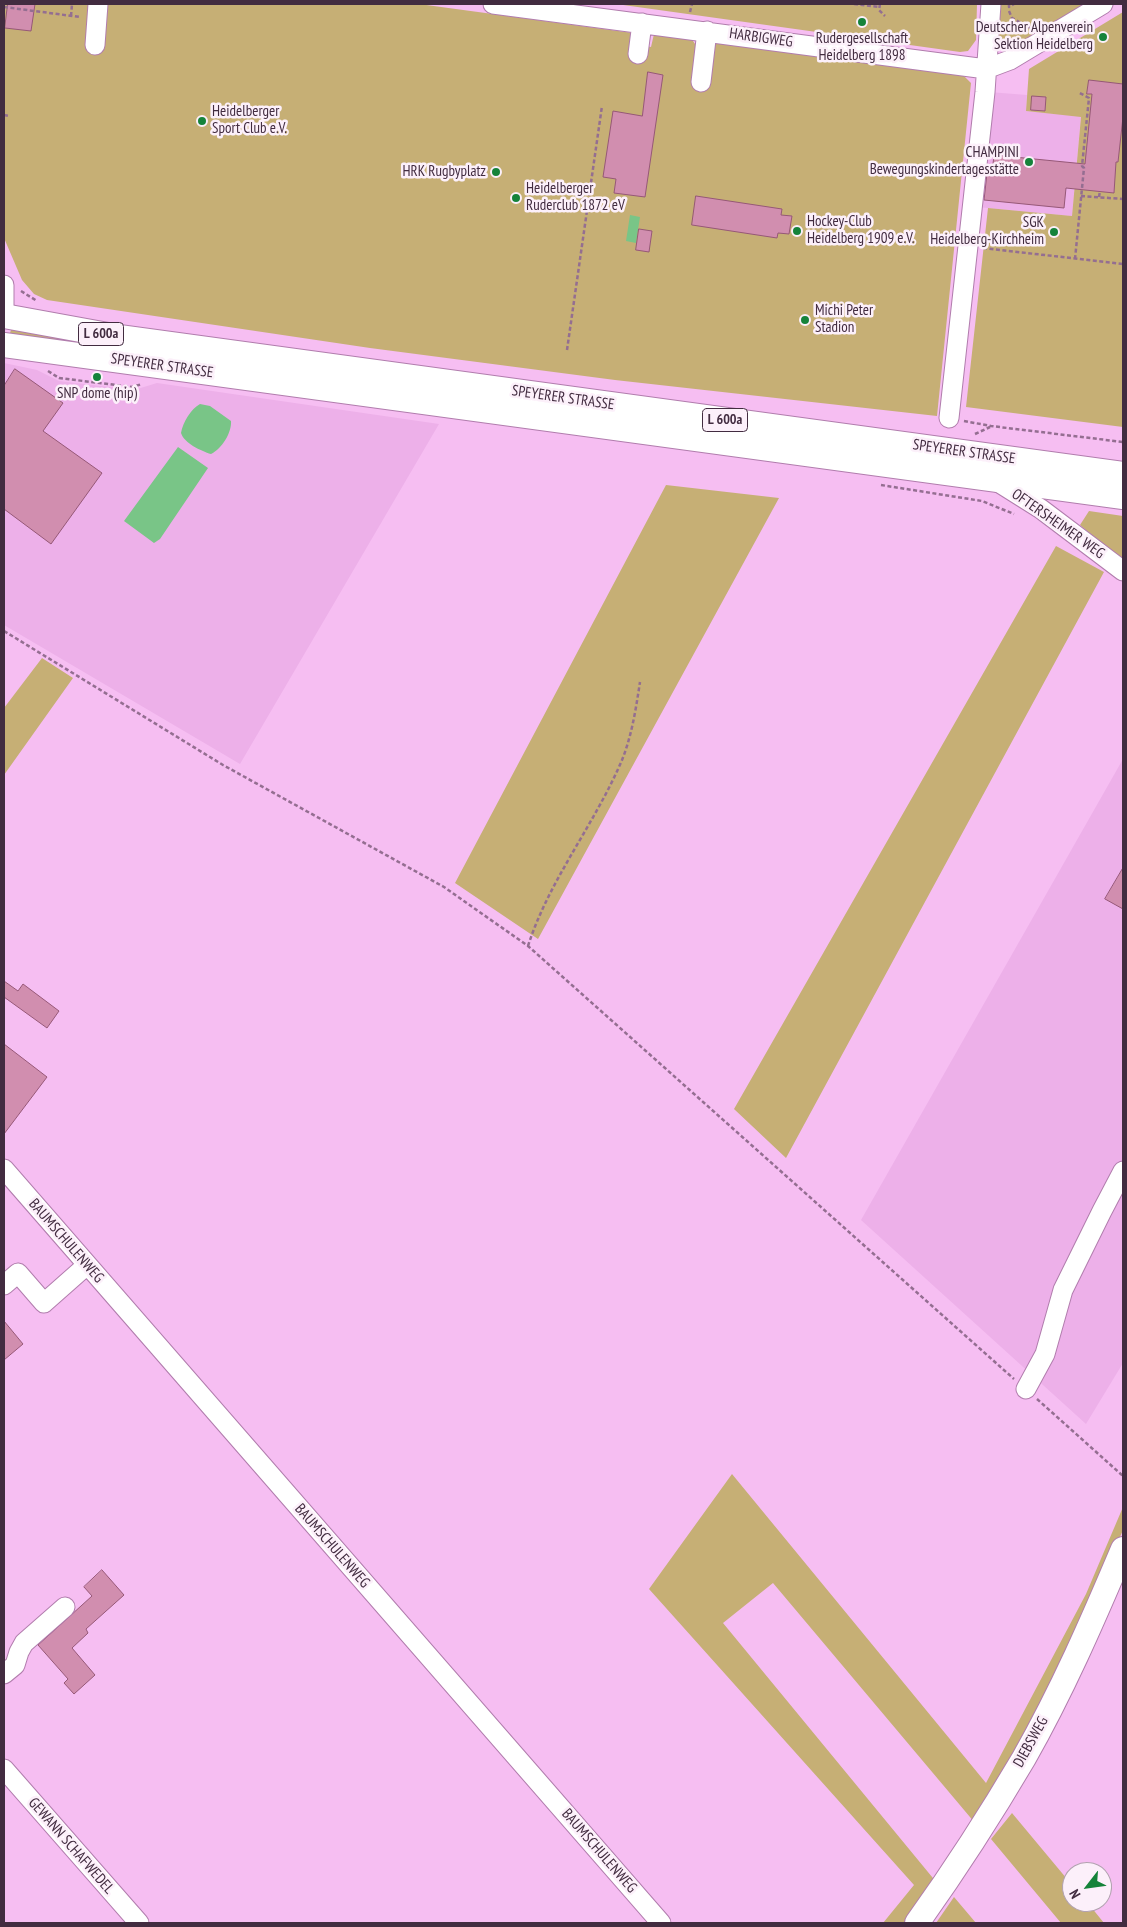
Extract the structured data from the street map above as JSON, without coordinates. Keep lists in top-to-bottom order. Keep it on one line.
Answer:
{"streets":{"main road":["L 600a","SPEYERER STRASSE","DIEBSWEG"],"street":["HARBIGWEG","OFTERSHEIMER WEG","BAUMSCHULENWEG","GEWANN SCHAFWEDEL"]},"crossings":[["SPEYERER STRASSE","OFTERSHEIMER WEG"]],"places":["Rudergesellschaft Heidelberg 1898","Deutscher Alpenverein Sektion Heidelberg","Heidelberger Sport Club e.V.","CHAMPINI Bewegungskindertagesstätte","HRK Rugbyplatz","Heidelberger Ruderclub 1872 eV","Hockey-Club Heidelberg 1909 e.V.","SGK Heidelberg-Kirchheim","Michi Peter Stadion","SNP dome (hip)"],"north":"bottom left"}
